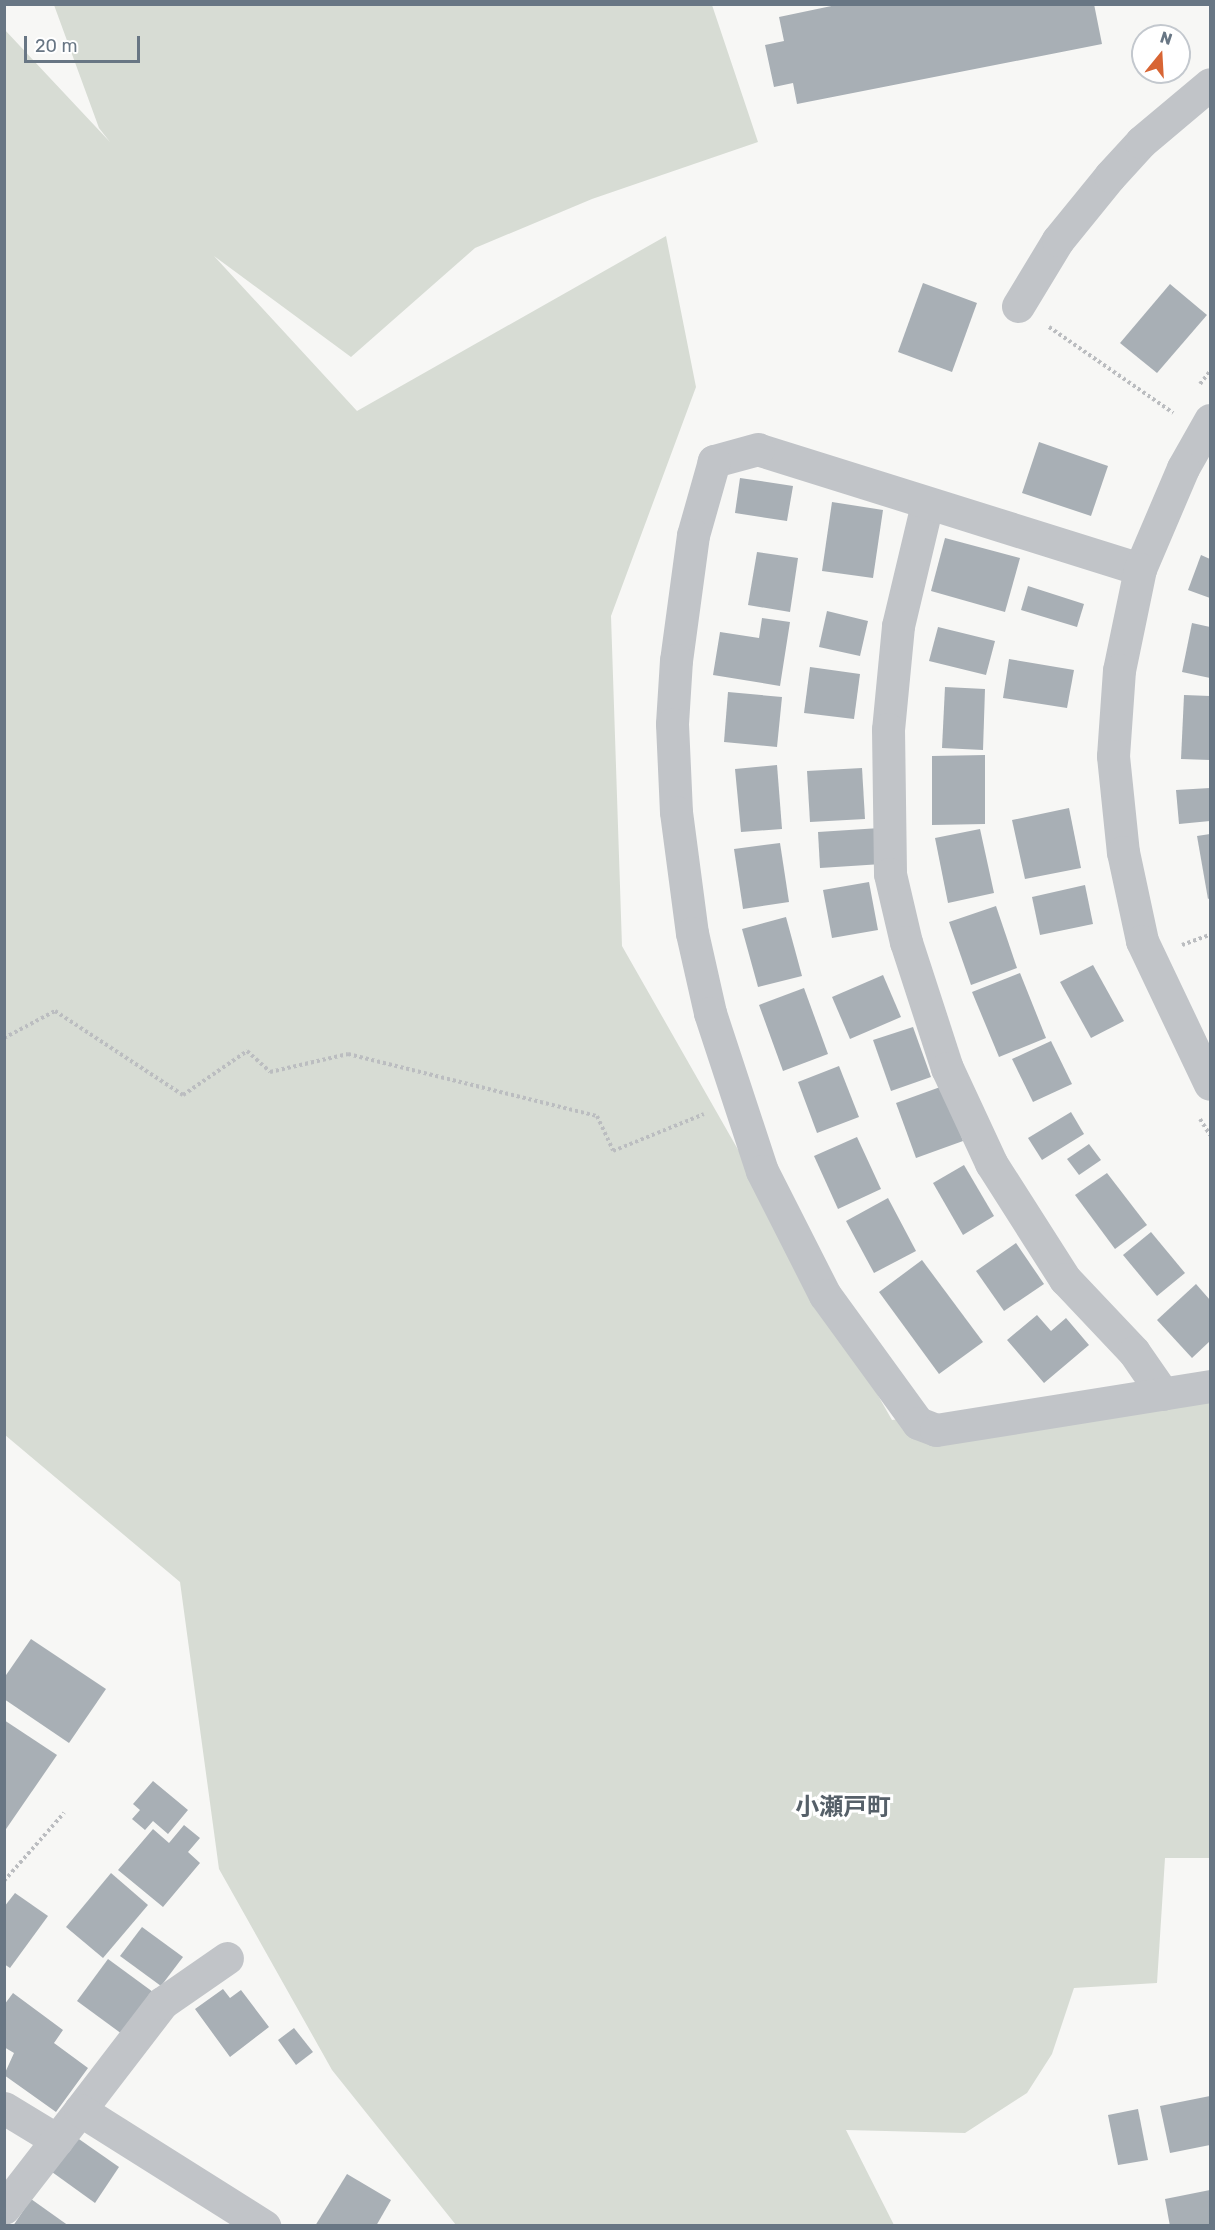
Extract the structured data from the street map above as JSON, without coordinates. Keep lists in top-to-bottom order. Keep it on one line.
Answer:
{"districts":["小瀬戸町"],"scale_bar":"20 m","north":"top"}
